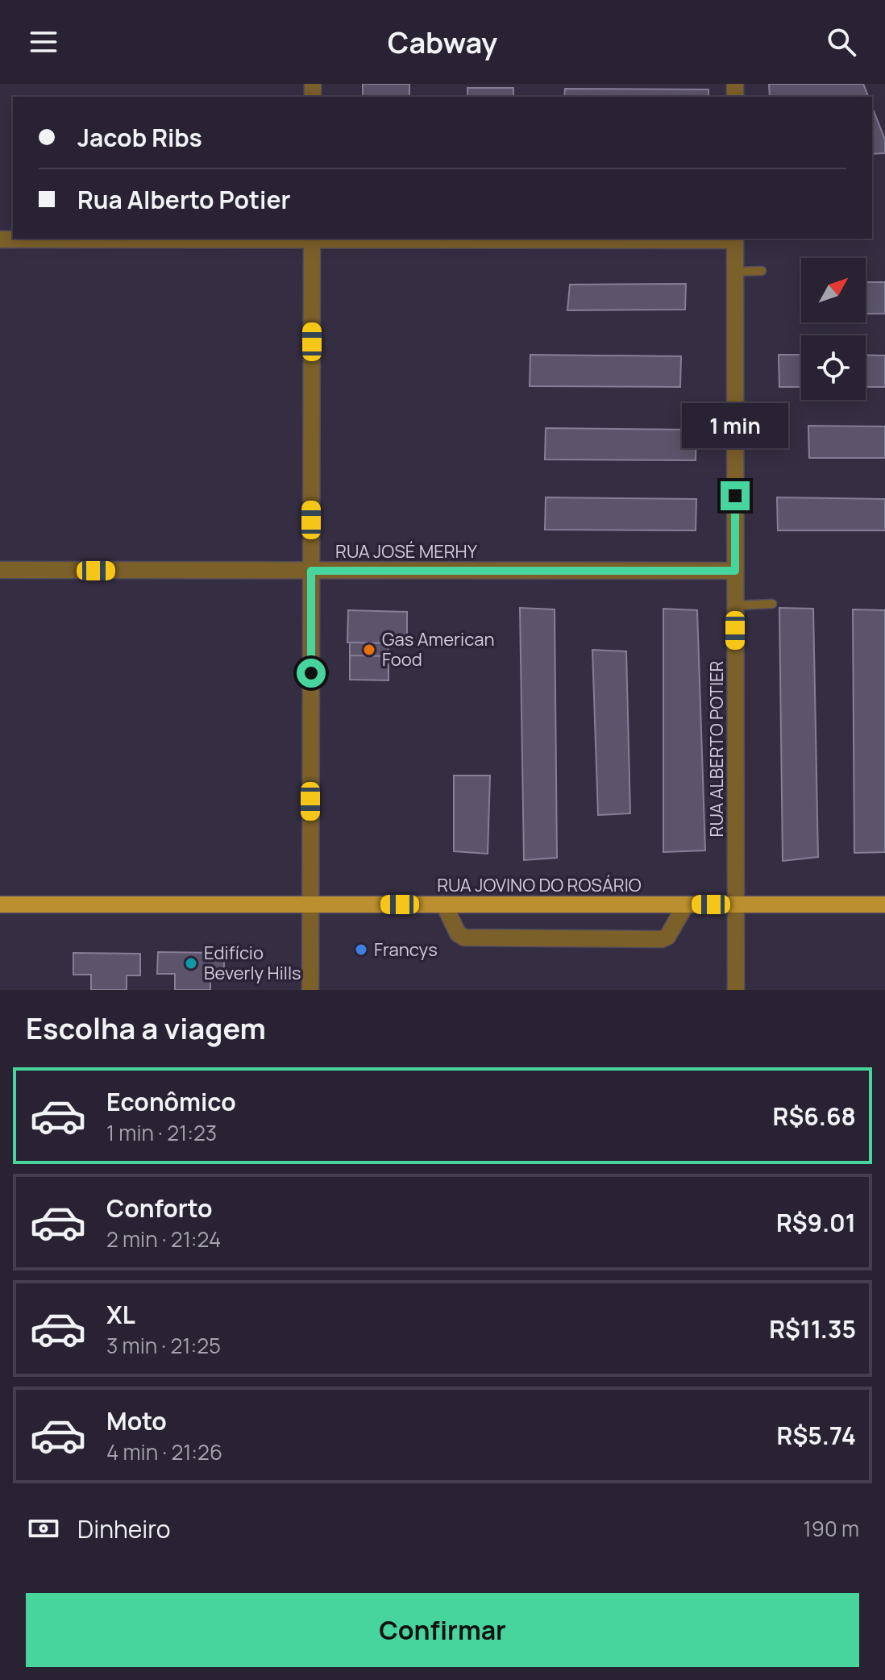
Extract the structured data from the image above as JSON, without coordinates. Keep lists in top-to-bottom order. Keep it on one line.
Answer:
{"streets":{"main road":["RUA JOVINO DO ROSÁRIO"],"street":["RUA JOSÉ MERHY","RUA ALBERTO POTIER"]},"crossings":[["RUA JOSÉ MERHY","RUA ALBERTO POTIER"],["RUA ALBERTO POTIER","RUA JOVINO DO ROSÁRIO"]],"places":["Gas American Food","Francys","Edifício Beverly Hills"],"north":"top right","page":{"header":"Cabway","banner":["Jacob Ribs","Rua Alberto Potier"],"bubble":"1 min","heading":"Escolha a viagem","list":[{"name":"Econômico","note":"1 min · 21:23","value":"R$6.68"},{"name":"Conforto","note":"2 min · 21:24","value":"R$9.01"},{"name":"XL","note":"3 min · 21:25","value":"R$11.35"},{"name":"Moto","note":"4 min · 21:26","value":"R$5.74"}],"pay":["Dinheiro","190 m"],"buttons":"Confirmar"}}
